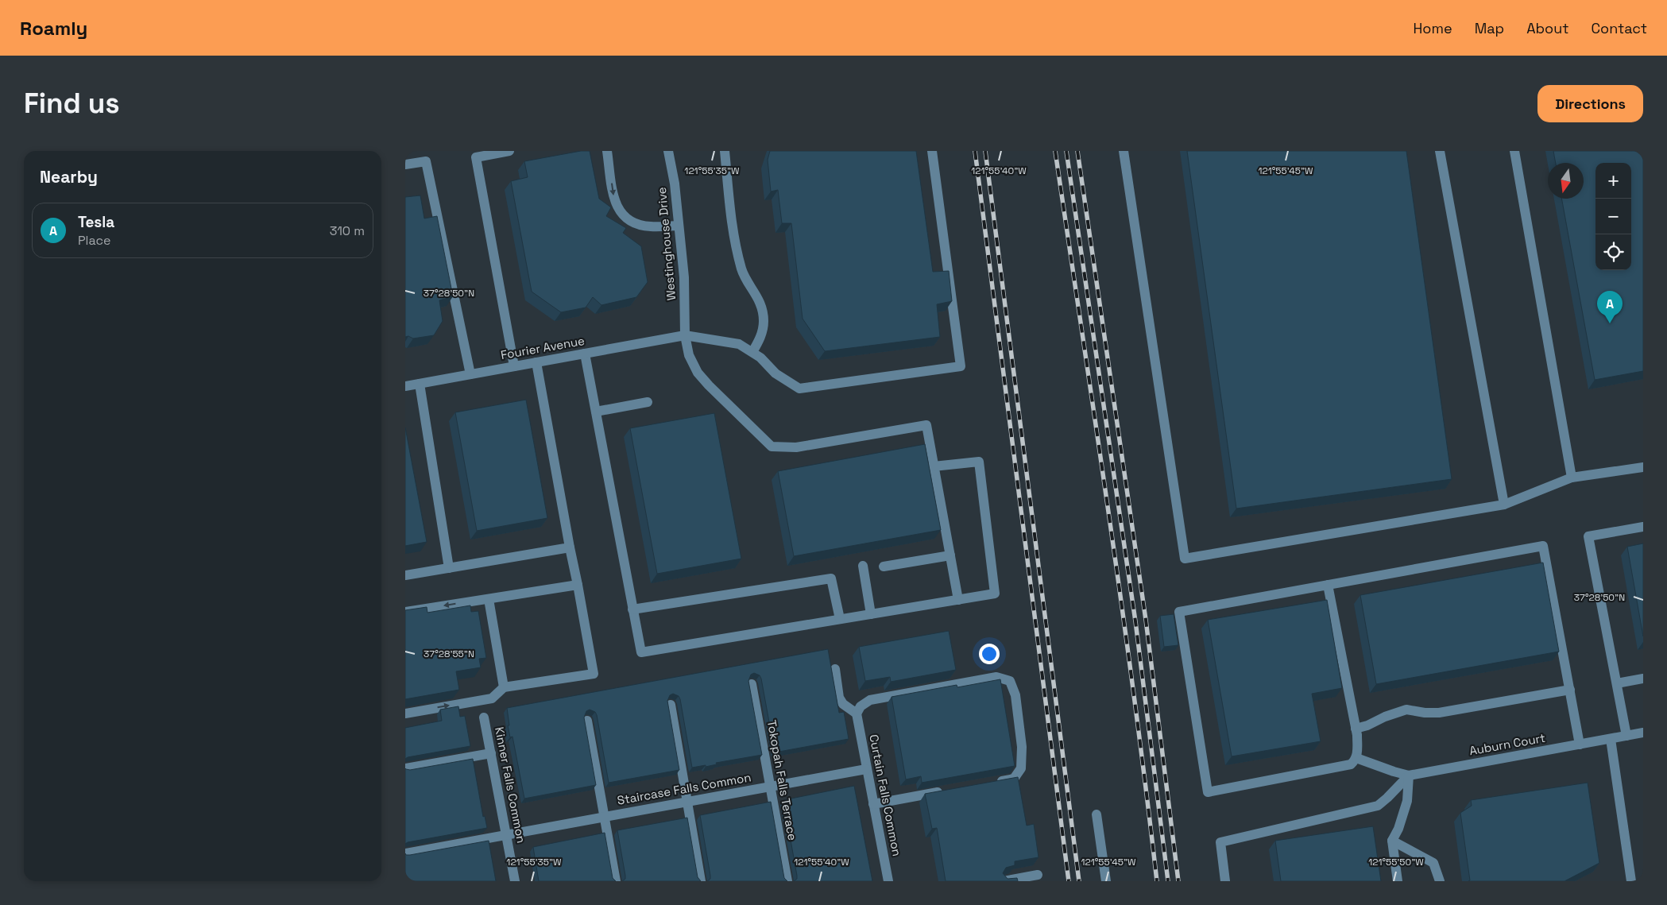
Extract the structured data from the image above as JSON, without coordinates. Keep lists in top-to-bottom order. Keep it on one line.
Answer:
{"streets":{"street":["Westinghouse Drive","Fourier Avenue","Auburn Court","Tokopah Falls Terrace","Kinner Falls Common","Staircase Falls Common","Curtain Falls Common"]},"crossings":[["Westinghouse Drive","Fourier Avenue"],["Tokopah Falls Terrace","Staircase Falls Common"],["Kinner Falls Common","Staircase Falls Common"],["Staircase Falls Common","Curtain Falls Common"]],"north":"bottom","page":{"header":"Roamly","nav":["Home","Map","About","Contact"],"buttons":"Directions","title":"Find us","heading":"Nearby","map_buttons":["+","−"],"list":[{"mark":"A","name":"Tesla","note":"Place","value":"310 m"}],"pins":"A"},"coordinates":["121°55'35\"W","121°55'40\"W","121°55'45\"W","37°28'50\"N","37°28'55\"N","121°55'50\"W"]}
